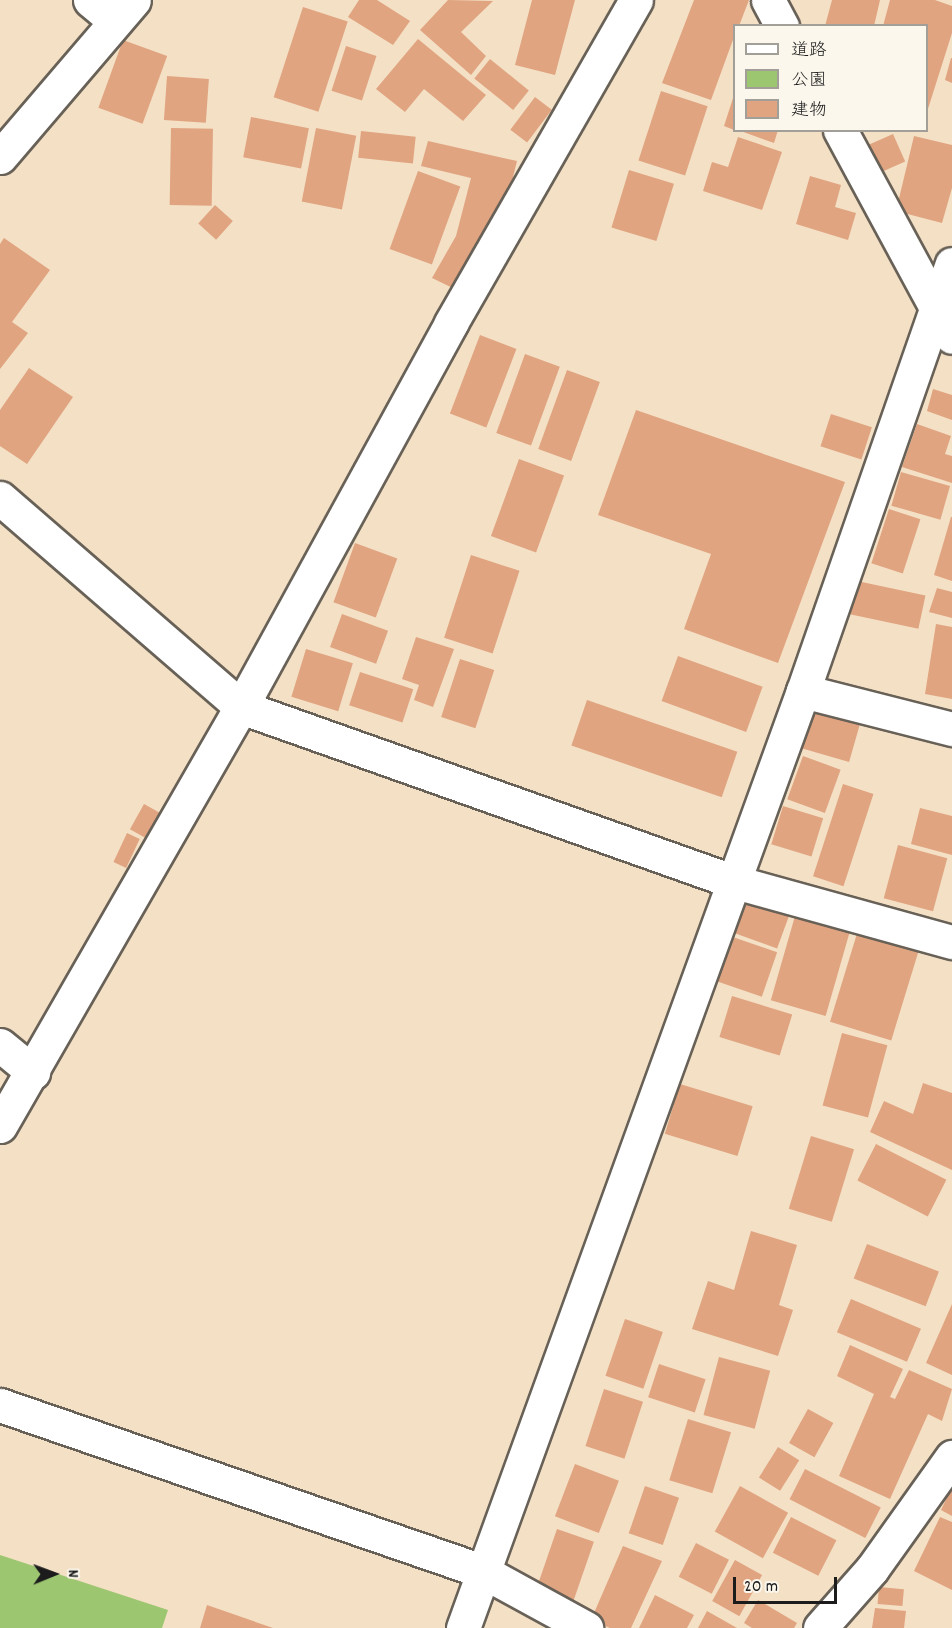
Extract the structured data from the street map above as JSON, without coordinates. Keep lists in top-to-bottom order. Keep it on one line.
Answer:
{"legend":["道路","公園","建物"],"scale_bar":"20 m","north":"right"}
